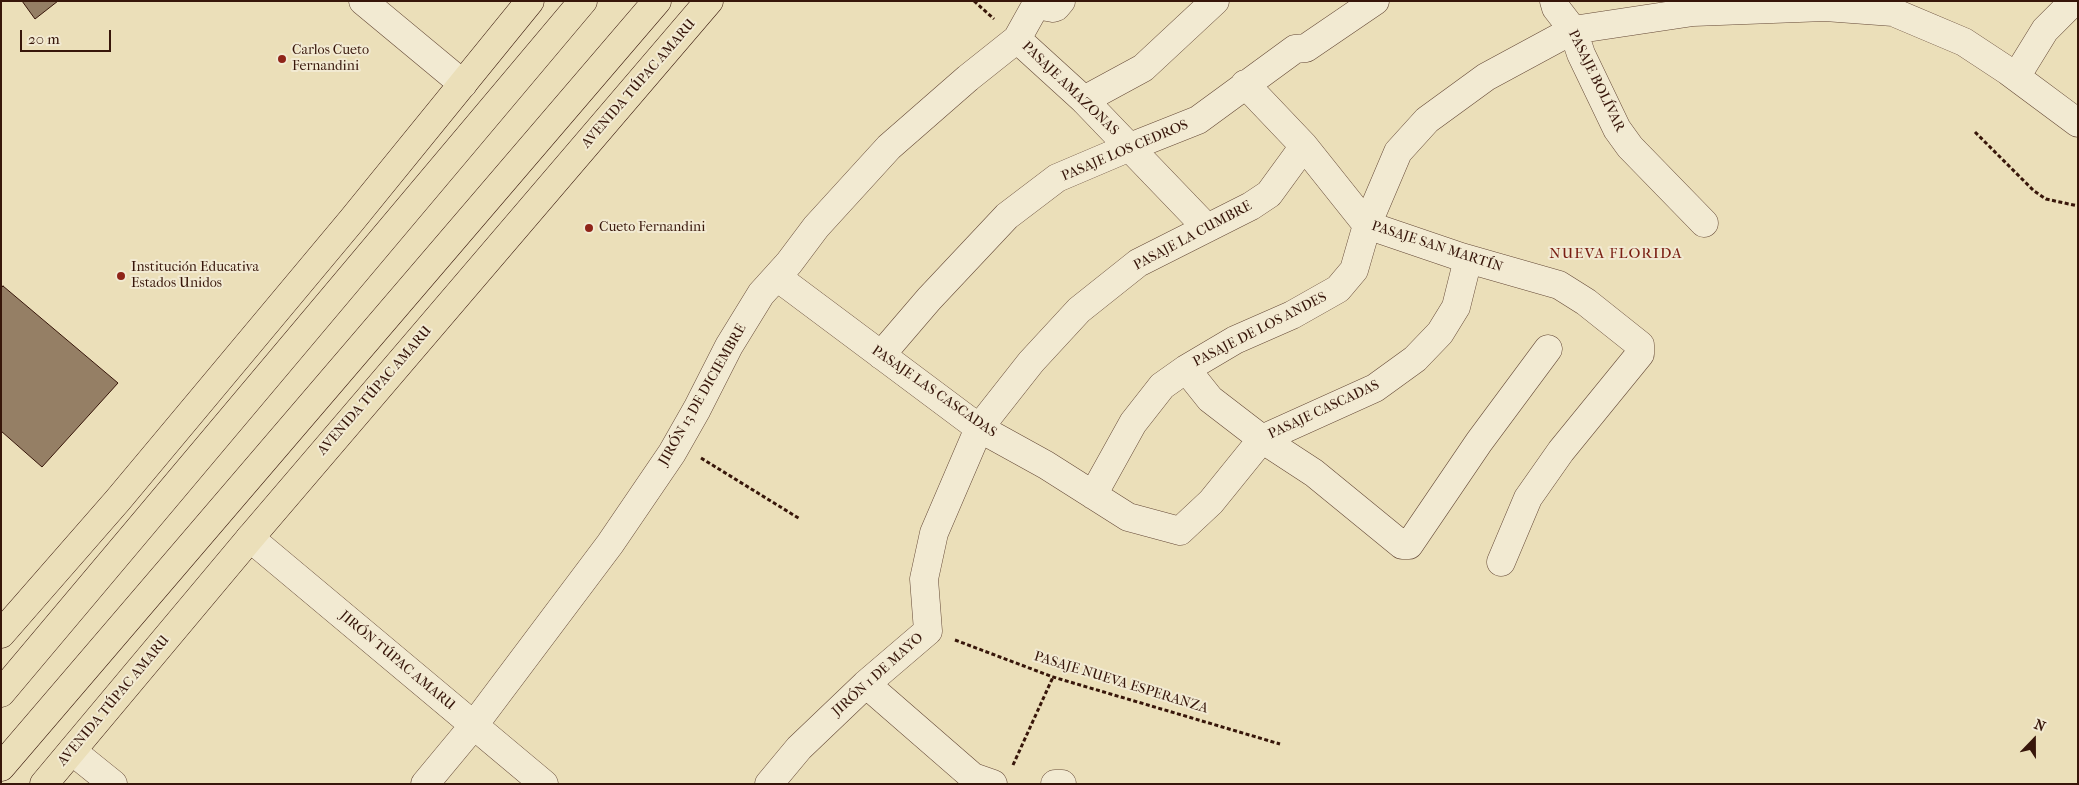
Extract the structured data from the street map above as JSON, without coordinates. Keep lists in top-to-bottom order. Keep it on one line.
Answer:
{"streets":{"main road":["AVENIDA TÚPAC AMARU"],"street":["PASAJE BOLÍVAR","PASAJE AMAZONAS","PASAJE LOS CEDROS","PASAJE LA CUMBRE","PASAJE SAN MARTÍN","PASAJE DE LOS ANDES","PASAJE LAS CASCADAS","JIRÓN 13 DE DICIEMBRE","PASAJE CASCADAS","JIRÓN TÚPAC AMARU","JIRÓN 1 DE MAYO"],"path":["PASAJE NUEVA ESPERANZA"]},"crossings":[["PASAJE BOLÍVAR","PASAJE DE LOS ANDES"],["AVENIDA TÚPAC AMARU","JIRÓN TÚPAC AMARU"],["PASAJE AMAZONAS","PASAJE LOS CEDROS"],["PASAJE AMAZONAS","PASAJE LA CUMBRE"],["PASAJE AMAZONAS","JIRÓN 13 DE DICIEMBRE"],["PASAJE LOS CEDROS","PASAJE SAN MARTÍN"],["PASAJE LOS CEDROS","PASAJE LAS CASCADAS"],["PASAJE LA CUMBRE","PASAJE SAN MARTÍN"],["PASAJE LA CUMBRE","JIRÓN 1 DE MAYO"],["PASAJE SAN MARTÍN","PASAJE DE LOS ANDES"],["PASAJE SAN MARTÍN","PASAJE CASCADAS"],["PASAJE DE LOS ANDES","PASAJE LAS CASCADAS"],["PASAJE LAS CASCADAS","JIRÓN 13 DE DICIEMBRE"],["PASAJE LAS CASCADAS","PASAJE CASCADAS"],["PASAJE LAS CASCADAS","JIRÓN 1 DE MAYO"],["JIRÓN 13 DE DICIEMBRE","JIRÓN TÚPAC AMARU"],["JIRÓN 1 DE MAYO","PASAJE NUEVA ESPERANZA"]],"districts":["NUEVA FLORIDA"],"places":["Carlos Cueto Fernandini","Cueto Fernandini","Institución Educativa Estados Unidos"],"scale_bar":"20 m","north":"top"}
